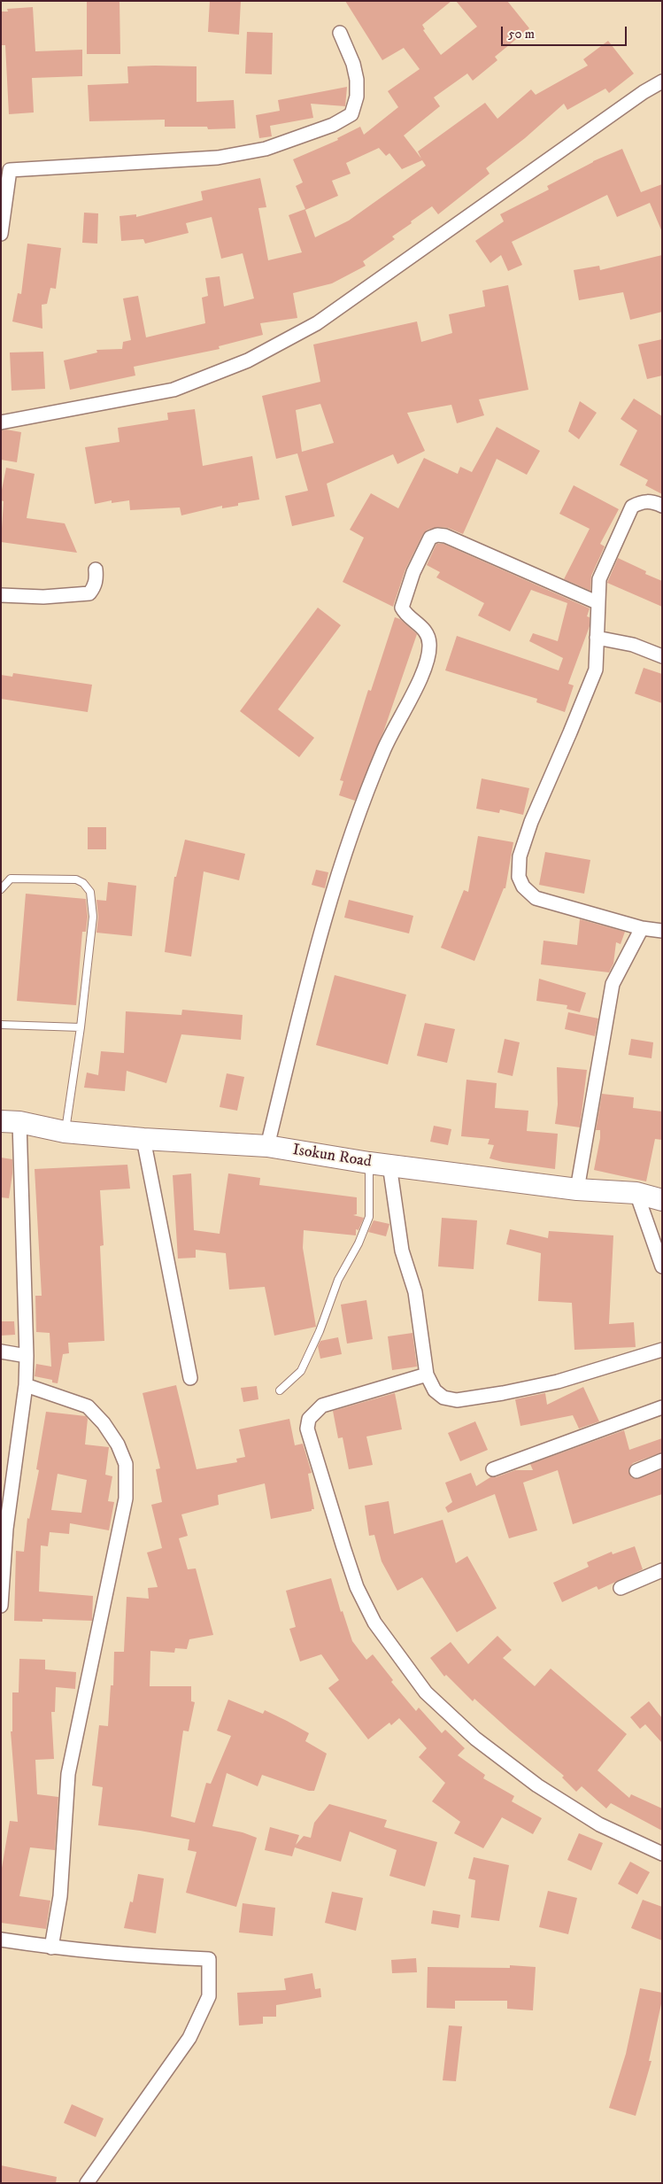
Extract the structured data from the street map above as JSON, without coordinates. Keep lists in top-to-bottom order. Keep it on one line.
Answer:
{"streets":{"main road":["Isokun Road"]},"scale_bar":"50 m"}
